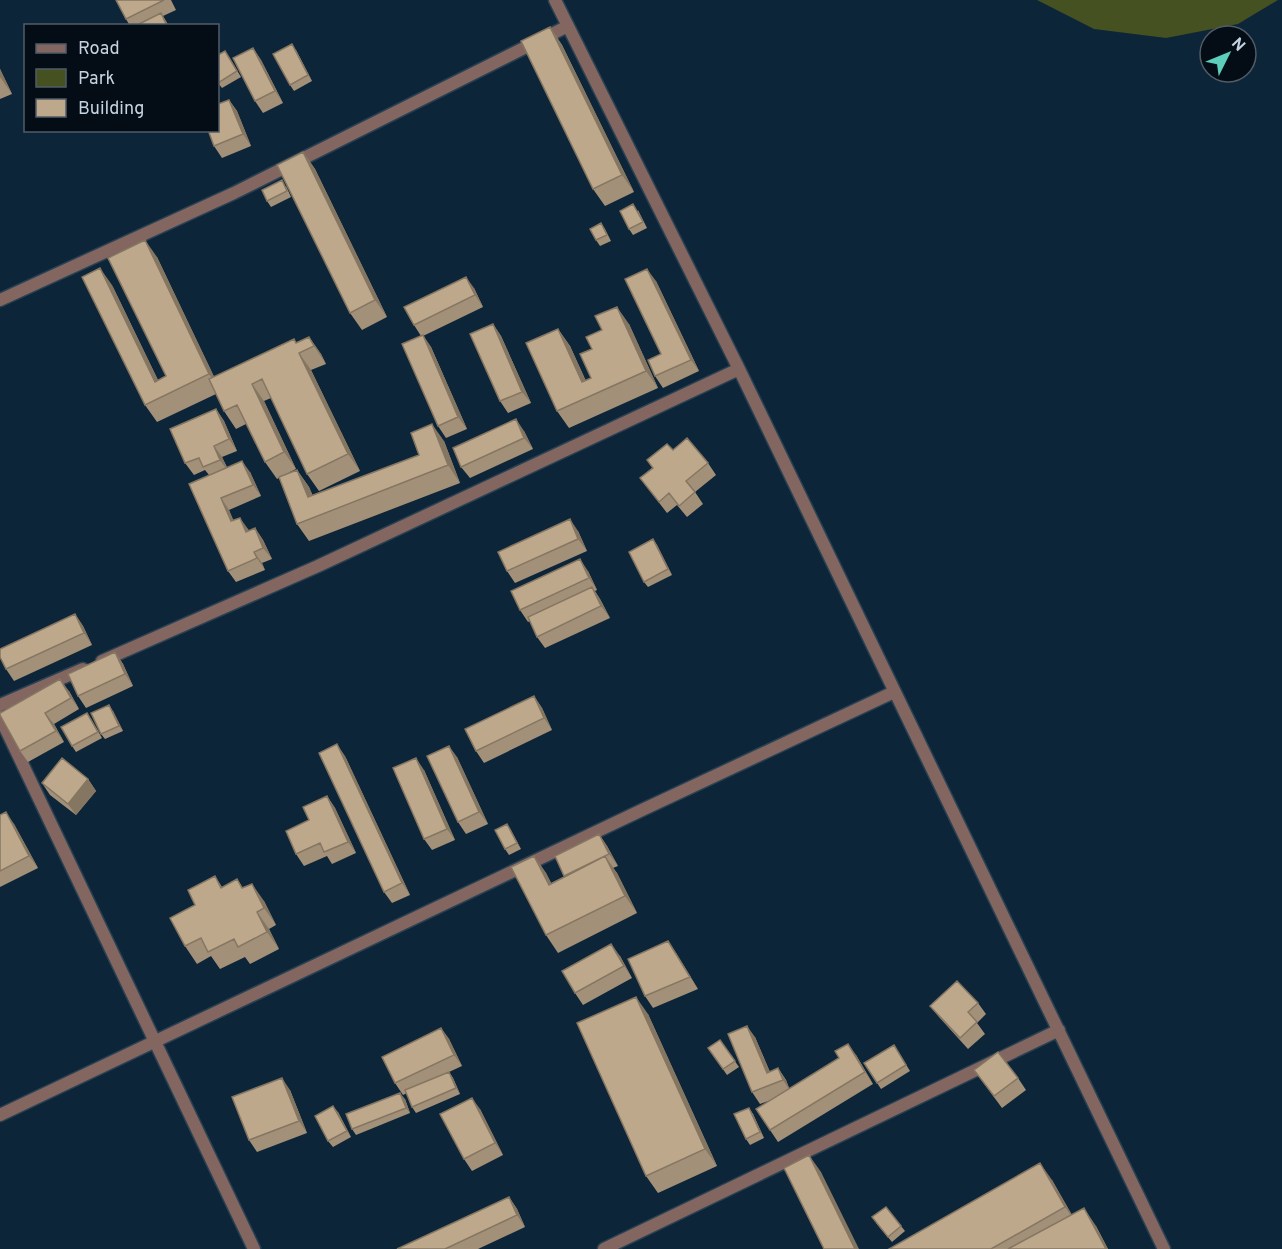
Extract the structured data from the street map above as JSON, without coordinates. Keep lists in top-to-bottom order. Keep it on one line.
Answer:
{"legend":["Road","Park","Building"],"north":"top right"}
